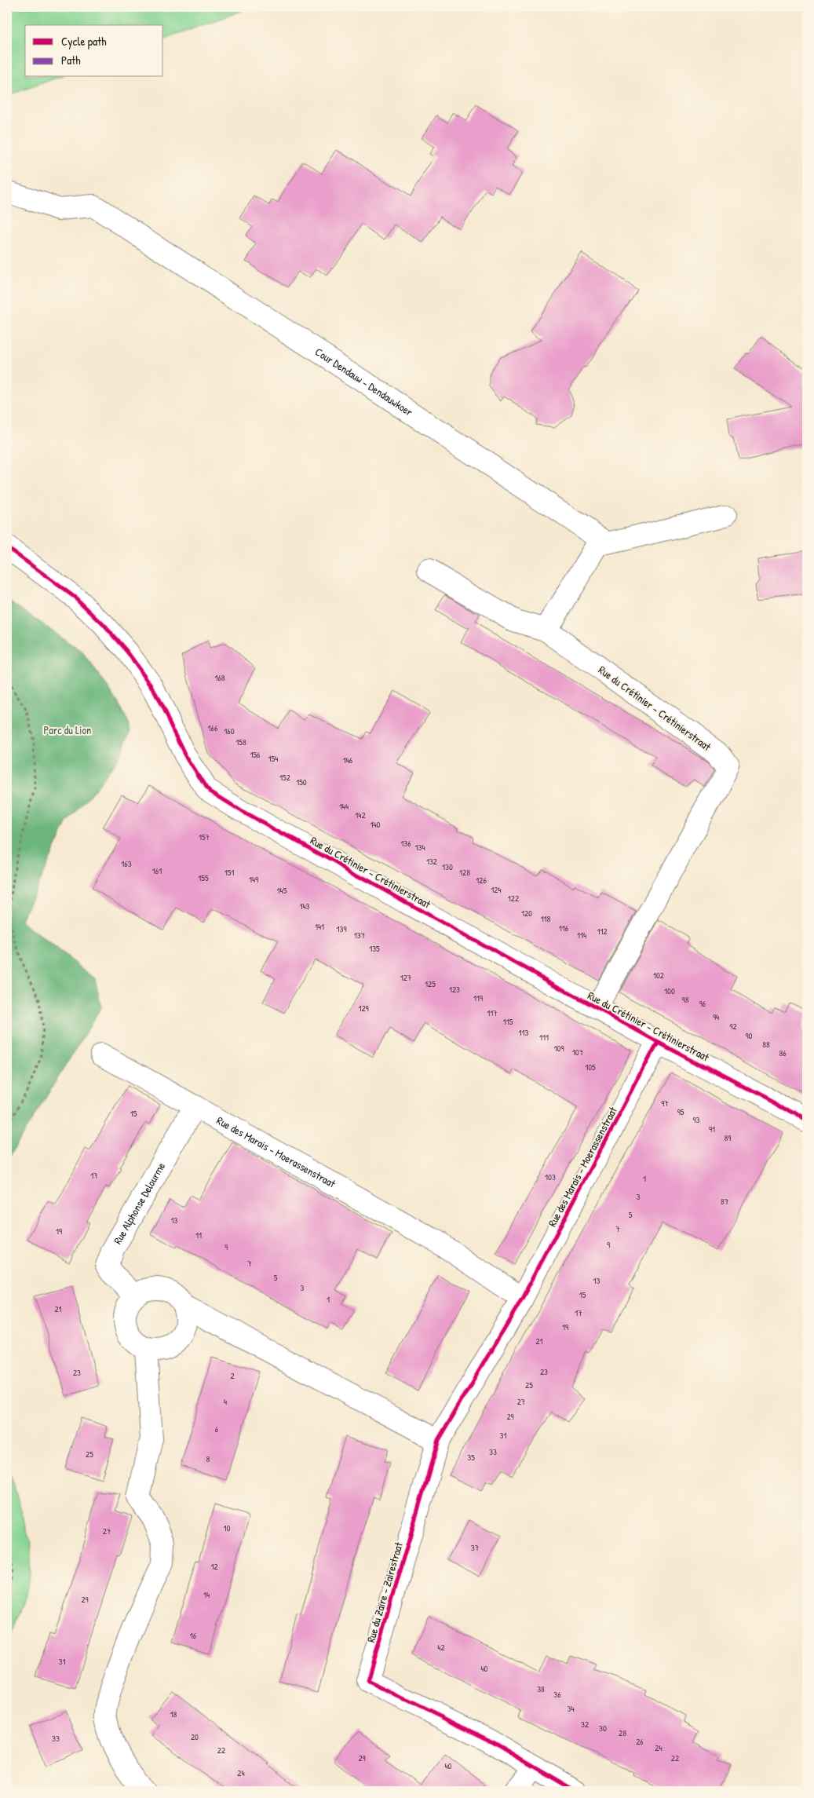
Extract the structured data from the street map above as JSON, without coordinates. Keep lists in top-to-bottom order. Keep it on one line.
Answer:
{"streets":{"street":["Cour Dendauw - Dendauwkoer","Rue du Crétinier - Crétinierstraat","Rue des Marais - Moerassenstraat","Rue Alphonse Delourme","Rue du Zaïre - Zairestraat"]},"crossings":[["Rue du Crétinier - Crétinierstraat","Rue des Marais - Moerassenstraat"],["Rue des Marais - Moerassenstraat","Rue Alphonse Delourme"],["Rue des Marais - Moerassenstraat","Rue du Zaïre - Zairestraat"]],"parks":["Parc du Lion"],"house_numbers":["168","166","160","158","156","154","146","152","150","144","142","140","157","136","134","132","163","130","161","151","128","155","149","126","124","145","122","143","120","118","141","116","139","112","137","114","135","102","127","125","123","100","119","98","96","129","117","94","115","92","113","90","111","88","109","107","86","105","97","95","15","93","91","89","17","103","1","3","87","5","13","7","19","11","9","9","7","5","13","3","15","1","21","17","19","21","23","23","2","25","4","27","29","6","31","33","25","35","8","10","27","37","12","14","29","16","42","31","40","38","36","34","18","32","30","28","20","33","26","24","22","29","22","40","24"],"legend":["Cycle path","Path"]}
